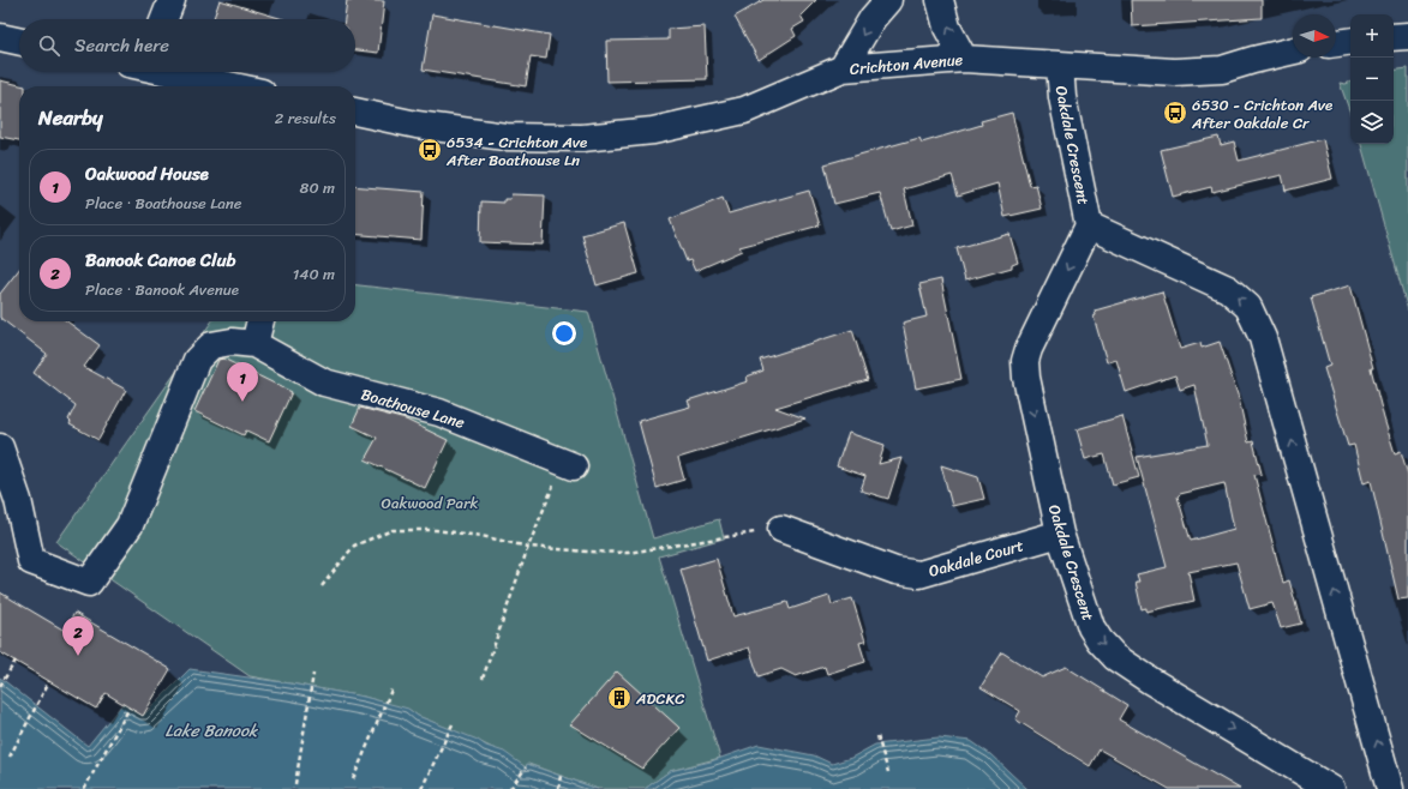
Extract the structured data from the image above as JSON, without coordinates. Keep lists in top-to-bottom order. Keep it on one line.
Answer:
{"streets":{"street":["Crichton Avenue","Oakdale Crescent","Boathouse Lane","Oakdale Court"]},"crossings":[["Crichton Avenue","Oakdale Crescent"],["Oakdale Crescent","Oakdale Court"]],"water":["Lake Banook"],"parks":["Oakwood Park"],"places":{"bus stop":["6530 - Crichton Ave After Oakdale Cr","6534 - Crichton Ave After Boathouse Ln"],"building":["ADCKC"]},"north":"right","page":{"map_buttons":["+","−"],"search":"Search here","heading":["Nearby","2 results"],"list":[{"mark":"1","name":"Oakwood House","note":"Place · Boathouse Lane","value":"80 m"},{"mark":"2","name":"Banook Canoe Club","note":"Place · Banook Avenue","value":"140 m"}],"pins":["1","2"]}}
